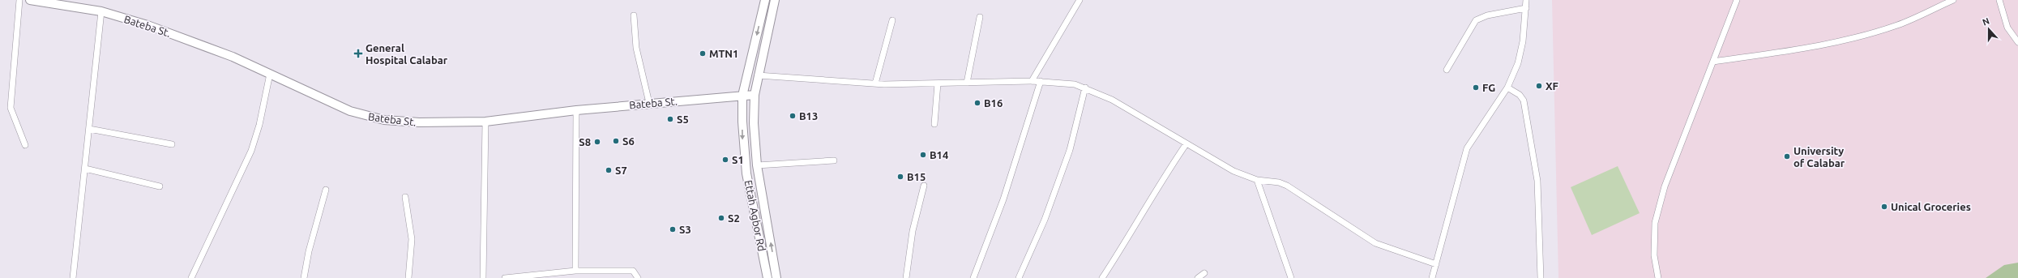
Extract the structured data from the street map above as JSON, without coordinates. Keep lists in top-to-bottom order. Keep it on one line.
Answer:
{"streets":{"street":["Bateba St.","Ettah Agbor Rd"]},"crossings":[["Bateba St.","Ettah Agbor Rd"]],"places":{"health":["General Hospital Calabar"],"other":["MTN1","XF","FG","B16","B13","S5","S6","S8","B14","University of Calabar","S1","S7","B15","Unical Groceries","S2","S3"]},"north":"top"}
